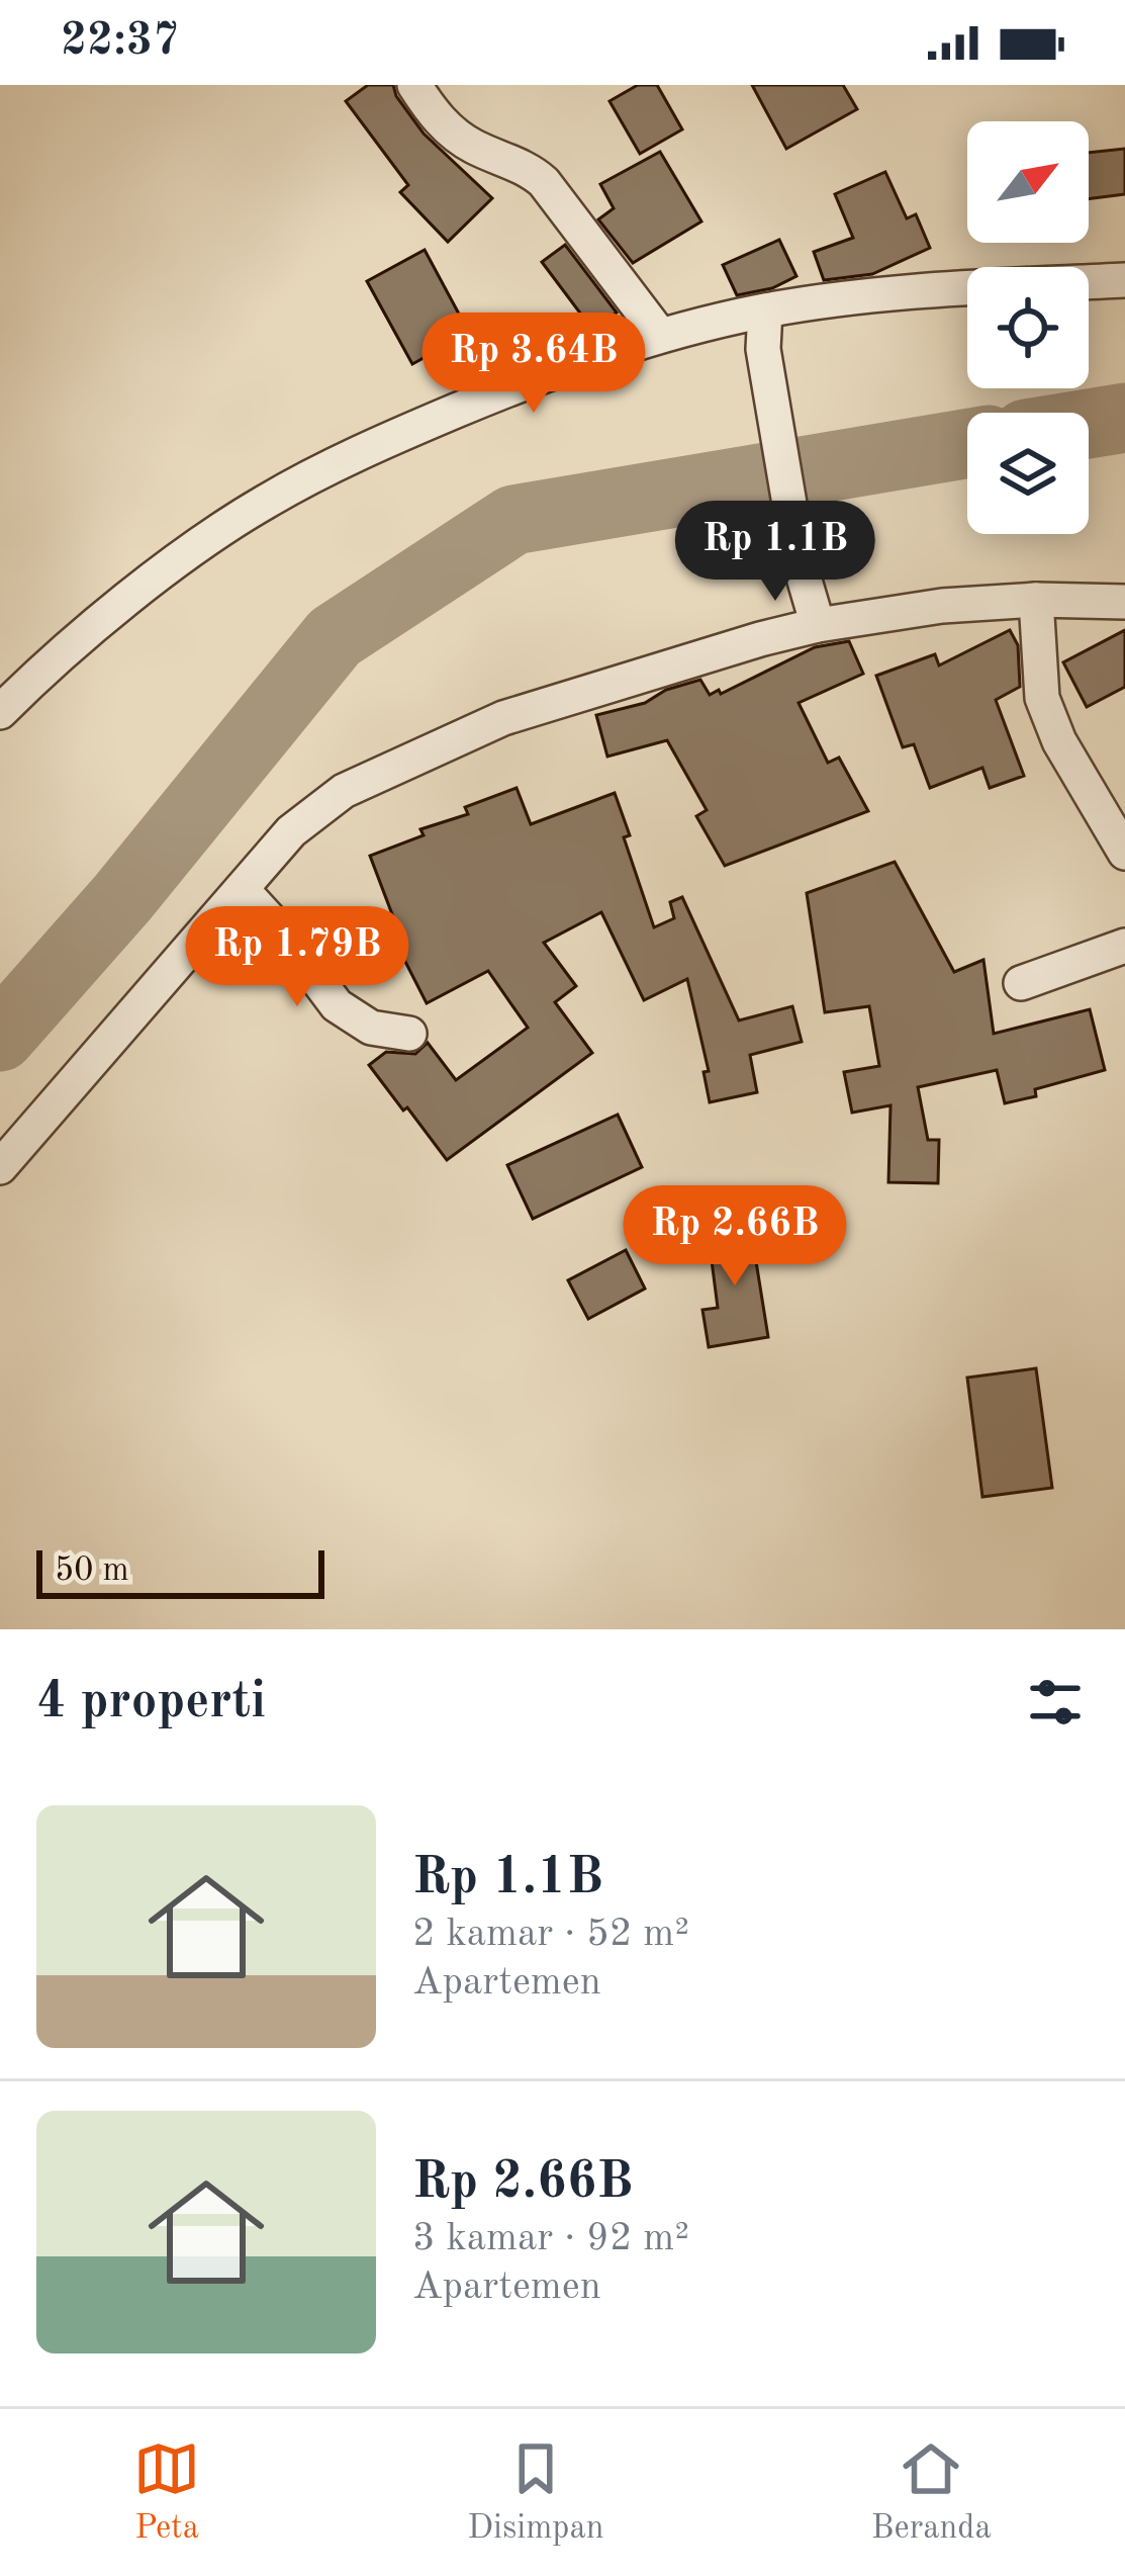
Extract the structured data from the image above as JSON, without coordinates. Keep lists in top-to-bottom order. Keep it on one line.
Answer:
{"scale_bar":"50 m","north":"top right","page":{"status":"22:37","price":["Rp 3.64B","Rp 1.1B","Rp 1.79B","Rp 2.66B"],"scale":"50 m","heading":"4 properti","list":[{"name":"Rp 1.1B","note":"2 kamar · 52 m² · Apartemen"},{"name":"Rp 2.66B","note":"3 kamar · 92 m² · Apartemen"}],"tabs":["Peta","Disimpan","Beranda"]}}
